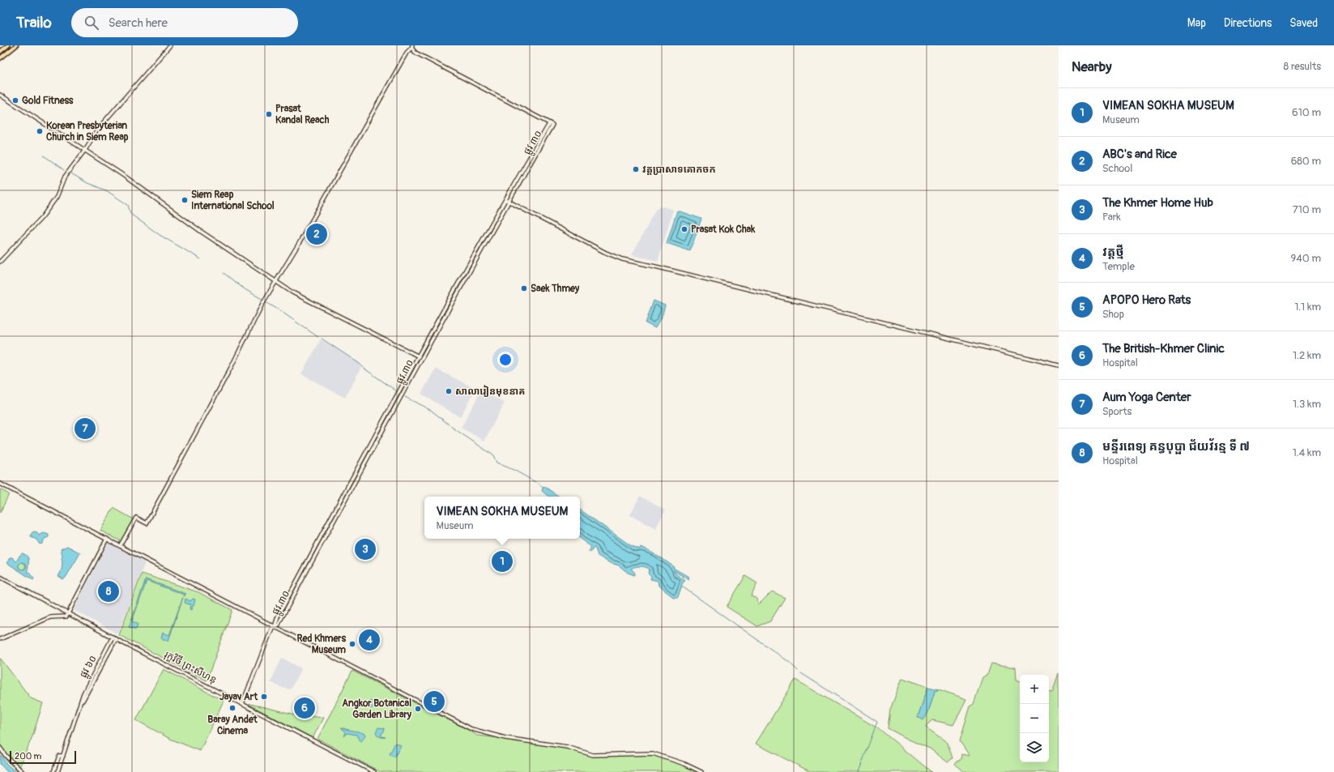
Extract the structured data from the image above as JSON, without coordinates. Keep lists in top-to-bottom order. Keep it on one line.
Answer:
{"streets":{"street":["ផ្លូវ ៣០","ផ្លូវ ៦០","រុក្ខវិថី ព្រះសីហនុ"]},"crossings":[["ផ្លូវ ៣០","រុក្ខវិថី ព្រះសីហនុ"],["ផ្លូវ ៦០","រុក្ខវិថី ព្រះសីហនុ"]],"places":["Gold Fitness","Prasat Kandal Reach","Korean Presbyterian Church in Siem Reap","វត្តប្រាសាទគោកចក","Siem Reap International School","Prasat Kok Chak","Saek Thmey","សាលារៀនមុខនាគ","Red Khmers Museum","Jayav Art","Baray Andet Cinema","Angkor Botanical Garden Library"],"scale_bar":"200 m","page":{"header":"Trailo","search":"Search here","nav":["Map","Directions","Saved"],"heading":["Nearby","8 results"],"list":[{"mark":"1","name":"VIMEAN SOKHA MUSEUM","note":"Museum","value":"610 m"},{"mark":"2","name":"ABC's and Rice","note":"School","value":"680 m"},{"mark":"3","name":"The Khmer Home Hub","note":"Park","value":"710 m"},{"mark":"4","name":"វត្តថ្មី","note":"Temple","value":"940 m"},{"mark":"5","name":"APOPO Hero Rats","note":"Shop","value":"1.1 km"},{"mark":"6","name":"The British-Khmer Clinic","note":"Hospital","value":"1.2 km"},{"mark":"7","name":"Aum Yoga Center","note":"Sports","value":"1.3 km"},{"mark":"8","name":"មន្ទីរពេទ្យ គន្ធបុប្ផា ជ័យវ័រន្ម ទី ៧","note":"Hospital","value":"1.4 km"}],"pins":["2","7","3","1","8","4","5","6"],"popup":["VIMEAN SOKHA MUSEUM","Museum"],"map_buttons":["+","−"],"scale":"200 m"}}
